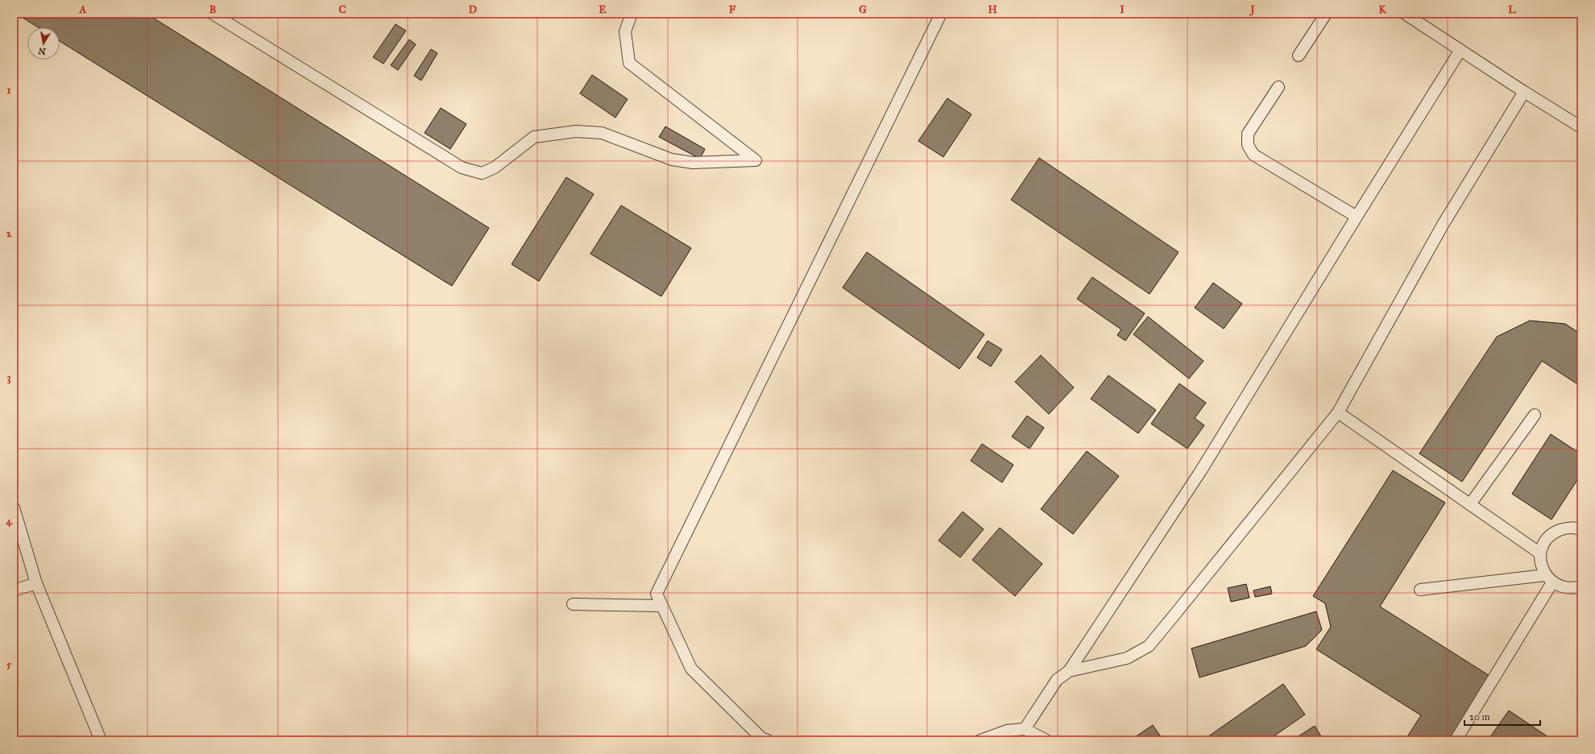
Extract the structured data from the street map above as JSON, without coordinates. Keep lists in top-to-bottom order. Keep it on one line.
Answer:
{"scale_bar":"20 m","north":"bottom","grid":{"columns":["A","B","C","D","E","F","G","H","I","J","K","L"],"rows":["1","2","3","4","5"]}}
